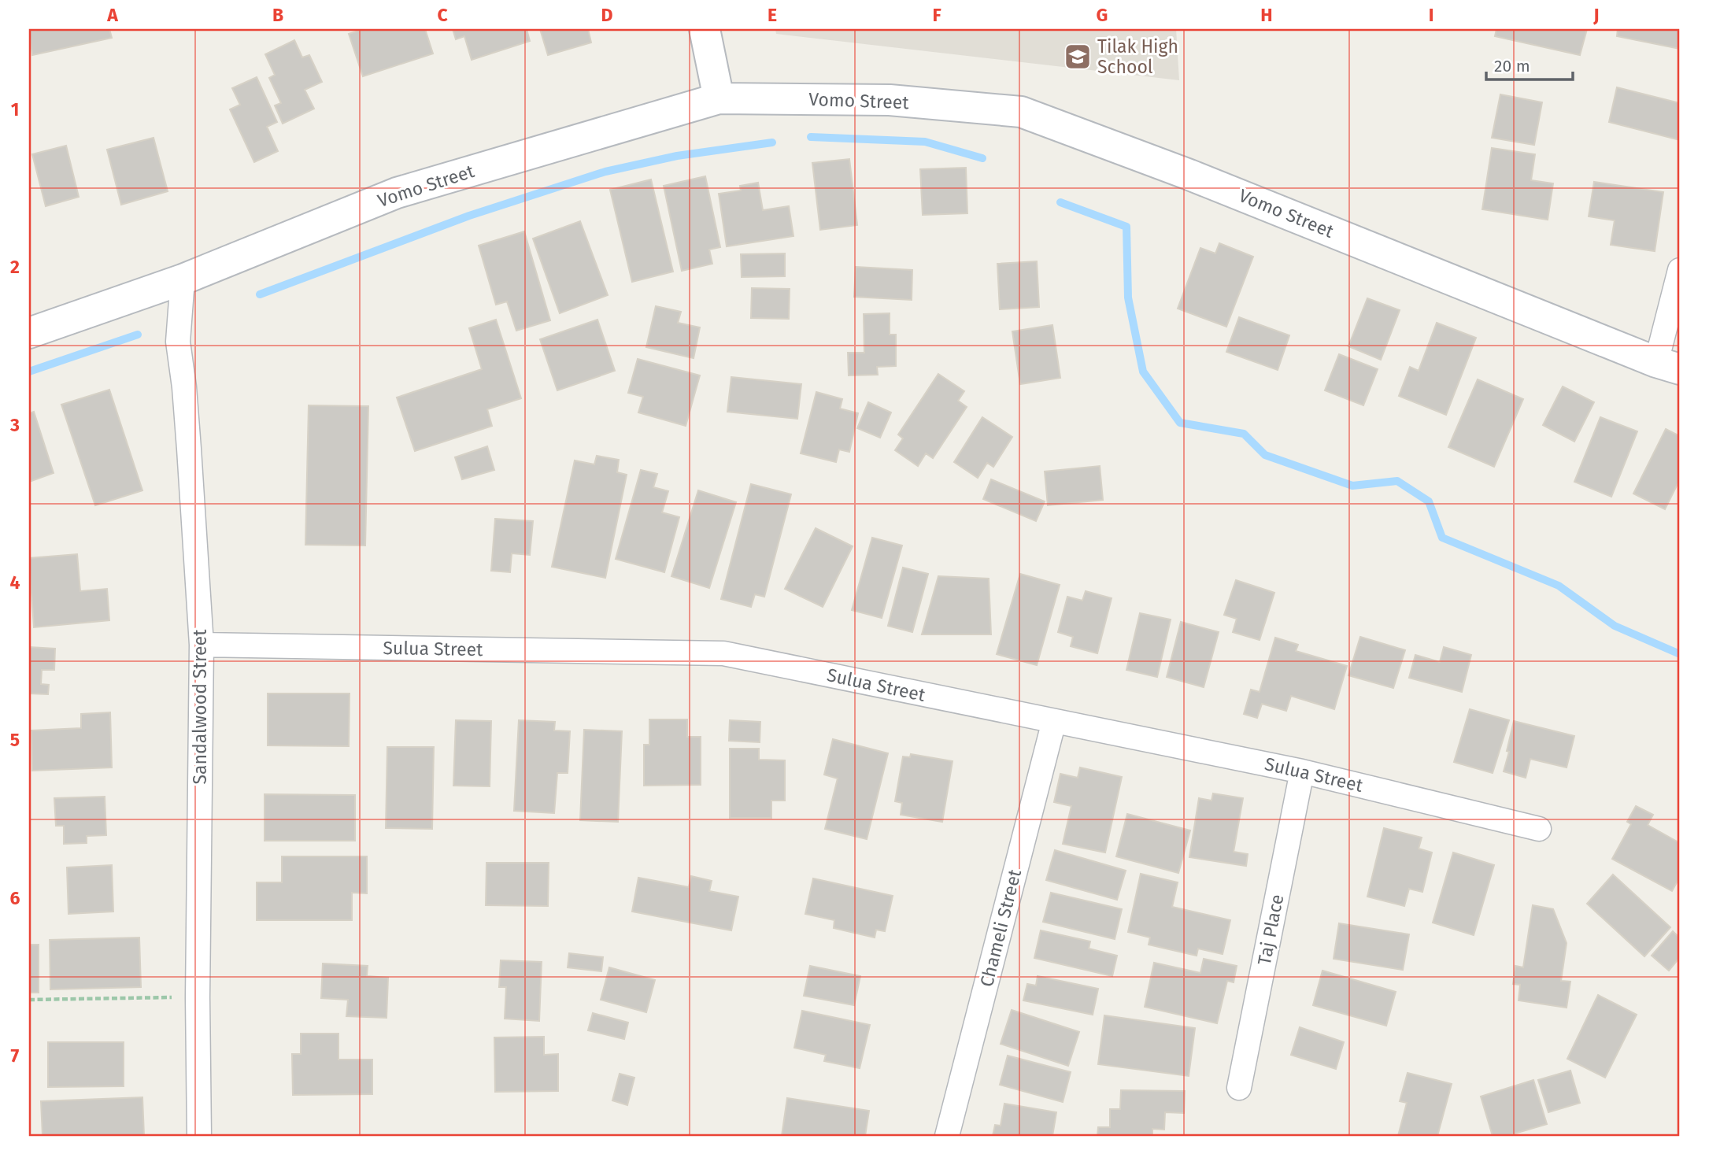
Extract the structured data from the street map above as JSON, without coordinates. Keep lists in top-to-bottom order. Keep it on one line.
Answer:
{"streets":{"main road":["Vomo Street"],"street":["Sulua Street","Sandalwood Street","Chameli Street","Taj Place"]},"crossings":[["Vomo Street","Sandalwood Street"],["Sulua Street","Sandalwood Street"],["Sulua Street","Chameli Street"],["Sulua Street","Taj Place"]],"places":{"school or university":["Tilak High School"]},"scale_bar":"20 m","grid":{"columns":["A","B","C","D","E","F","G","H","I","J"],"rows":["1","2","3","4","5","6","7"]}}
